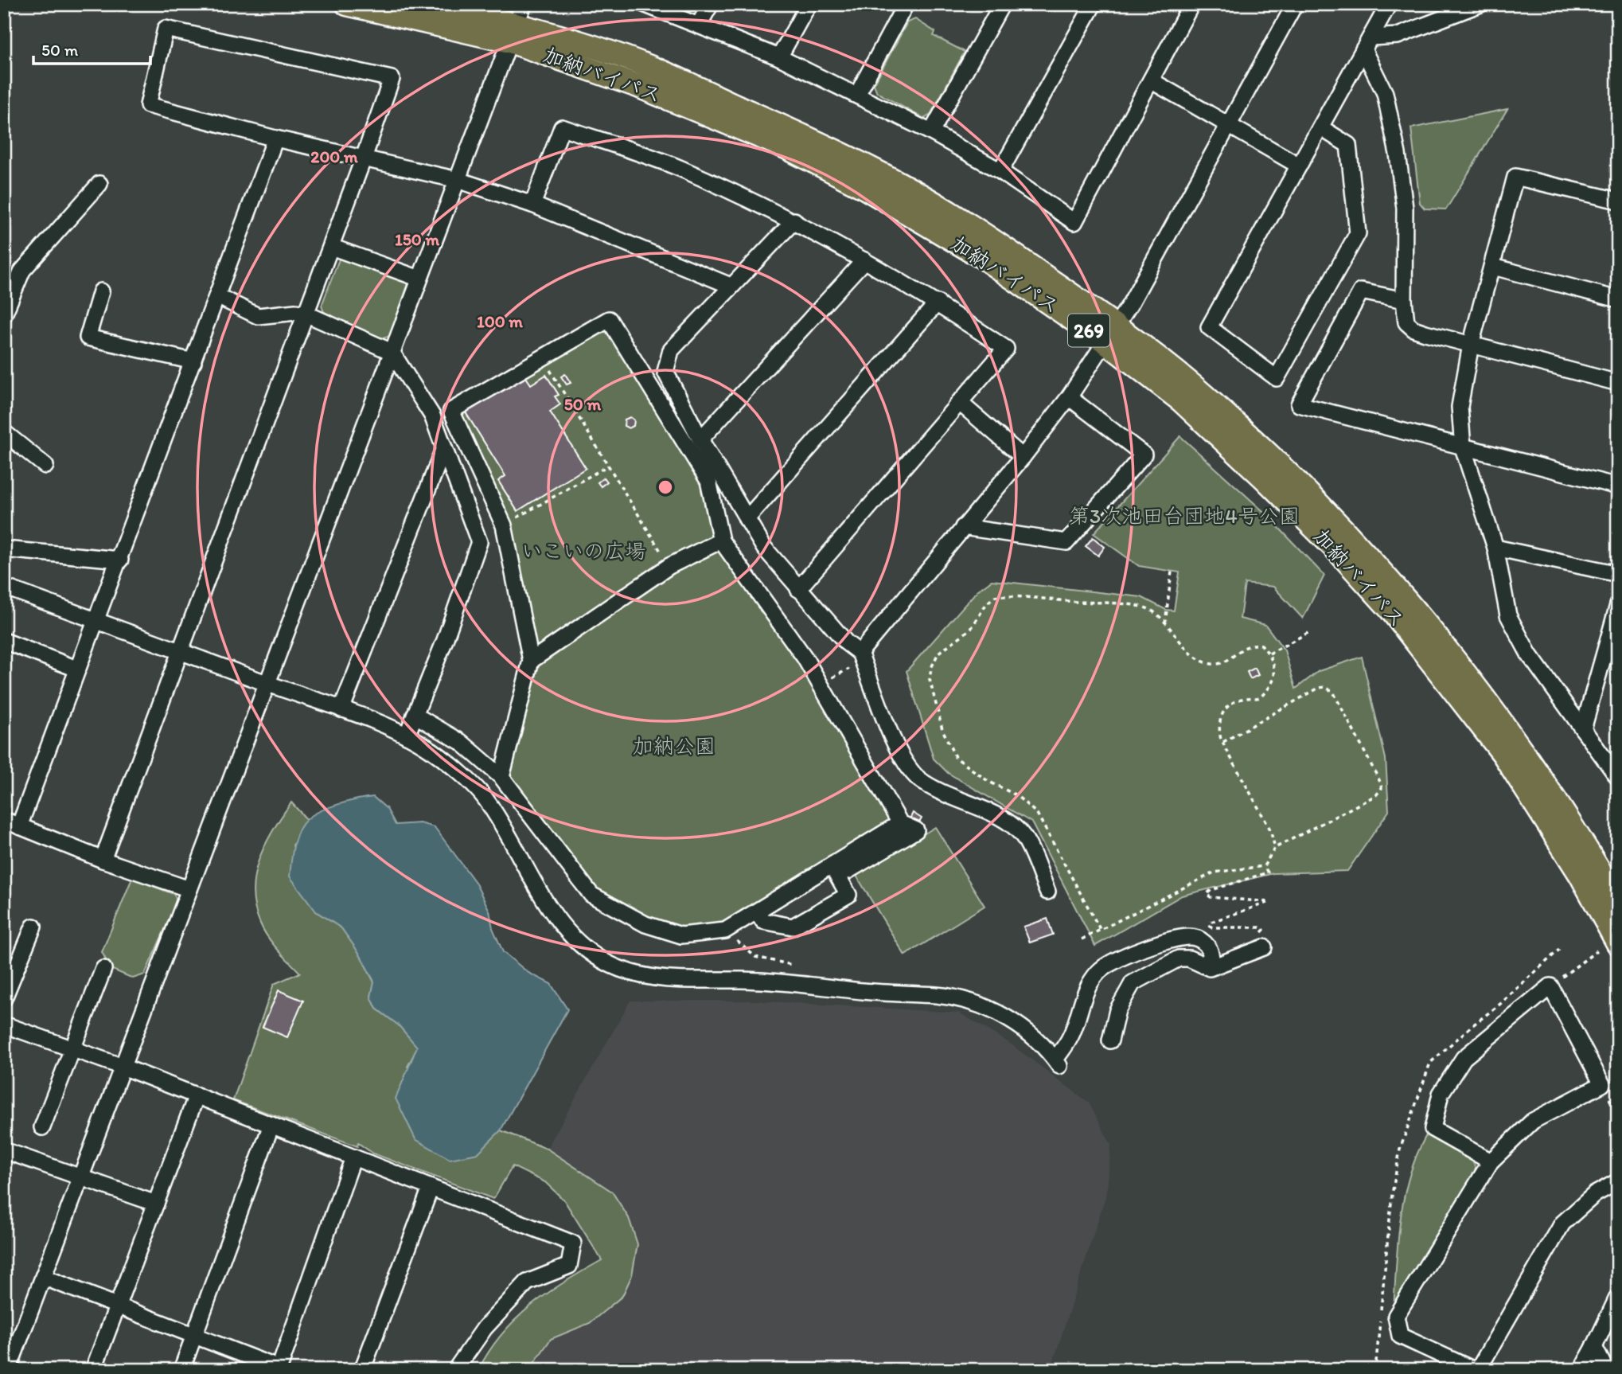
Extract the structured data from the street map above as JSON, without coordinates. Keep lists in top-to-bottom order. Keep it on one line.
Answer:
{"streets":{"highway":["加納バイパス","269"]},"parks":["第3次池田台団地4号公園","いこいの広場","加納公園"],"scale_bar":"50 m","rings":["200 m","150 m","100 m","50 m"]}
